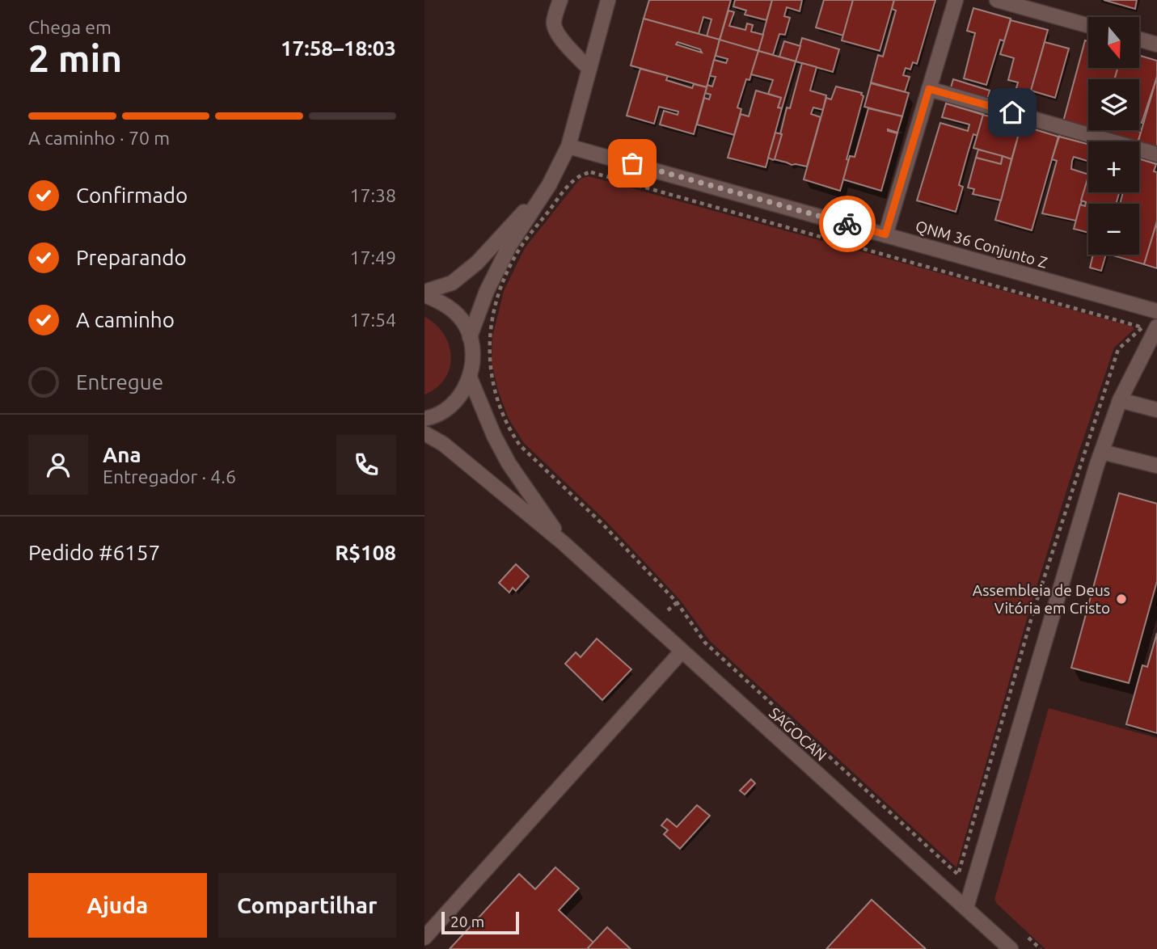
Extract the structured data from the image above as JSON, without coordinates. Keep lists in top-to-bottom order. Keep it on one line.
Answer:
{"streets":{"street":["QNM 36 Conjunto Z","SAGOCAN"]},"places":["Assembleia de Deus Vitória em Cristo"],"scale_bar":"20 m","north":"bottom","page":{"heading":["2 min","Chega em","17:58–18:03"],"panel":["Ana","Entregador · 4.6","Pedido #6157","R$108"],"map_buttons":["+","−"],"bar":"A caminho · 70 m","list":[["Confirmado","17:38"],["Preparando","17:49"],["A caminho","17:54"],"Entregue"],"buttons":["Ajuda","Compartilhar"],"scale":"20 m"}}
